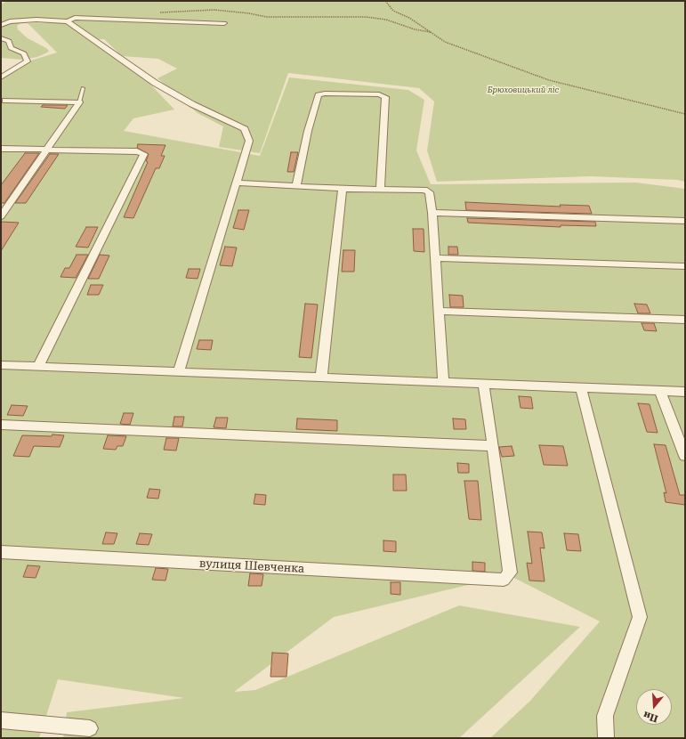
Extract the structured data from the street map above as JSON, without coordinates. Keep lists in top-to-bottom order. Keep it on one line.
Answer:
{"streets":{"street":["вулиця Шевченка"]},"parks":["Брюховицький ліс"],"north":"bottom"}
